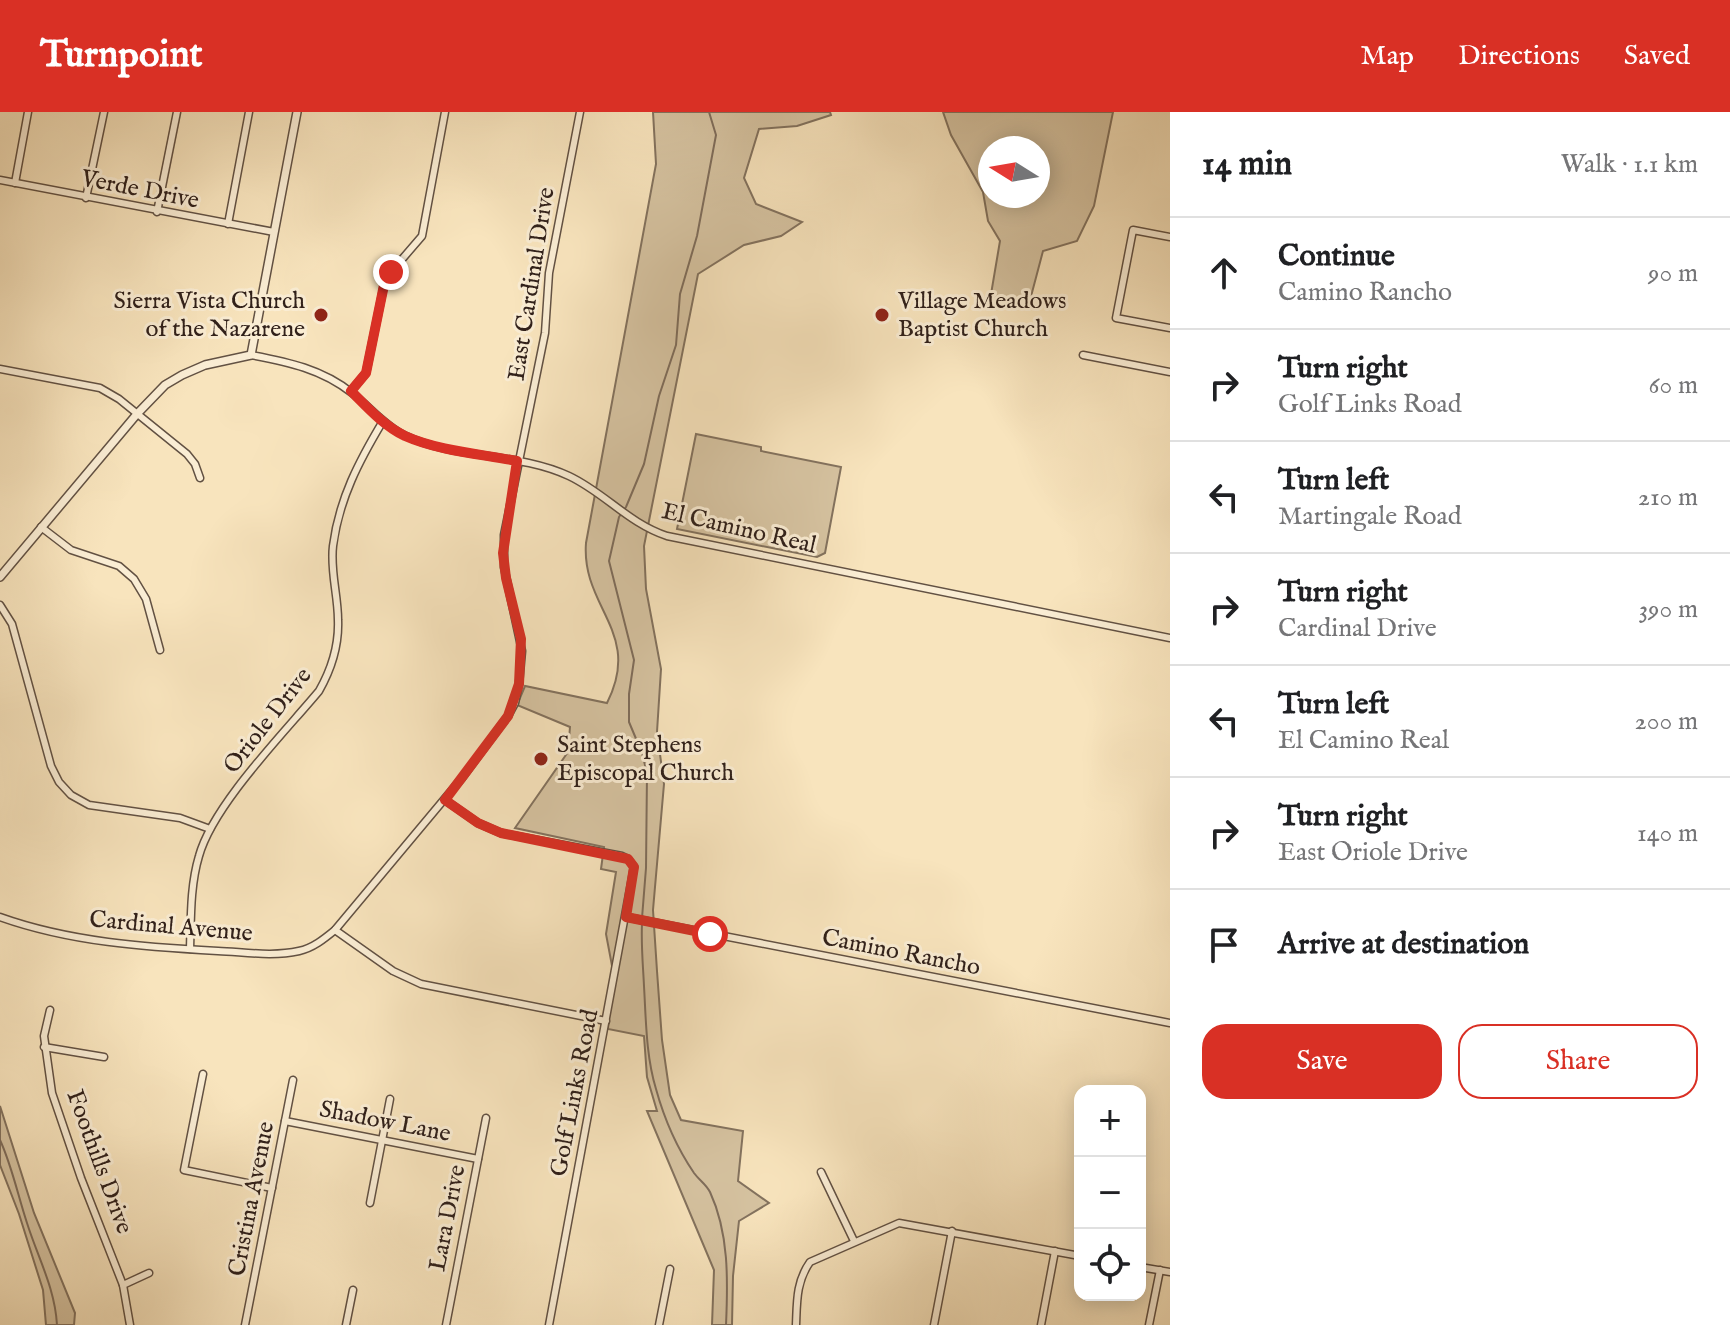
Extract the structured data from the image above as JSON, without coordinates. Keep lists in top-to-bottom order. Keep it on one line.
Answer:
{"streets":{"street":["Verde Drive","East Cardinal Drive","El Camino Real","Oriole Drive","Cardinal Avenue","Camino Rancho","Golf Links Road","Shadow Lane","Foothills Drive","Cristina Avenue","Lara Drive"]},"crossings":[["East Cardinal Drive","El Camino Real"],["East Cardinal Drive","Cardinal Avenue"],["East Cardinal Drive","Golf Links Road"],["El Camino Real","Oriole Drive"],["Oriole Drive","Cardinal Avenue"],["Cardinal Avenue","Golf Links Road"],["Camino Rancho","Golf Links Road"],["Shadow Lane","Cristina Avenue"],["Shadow Lane","Lara Drive"]],"places":["Sierra Vista Church of the Nazarene","Village Meadows Baptist Church","Saint Stephens Episcopal Church"],"north":"left","page":{"header":"Turnpoint","nav":["Map","Directions","Saved"],"heading":["14 min","Walk · 1.1 km"],"list":[["Continue","Camino Rancho","90 m"],["Turn right","Golf Links Road","60 m"],["Turn left","Martingale Road","210 m"],["Turn right","Cardinal Drive","390 m"],["Turn left","El Camino Real","200 m"],["Turn right","East Oriole Drive","140 m"],"Arrive at destination"],"buttons":["Save","Share"],"map_buttons":["+","−"]}}
